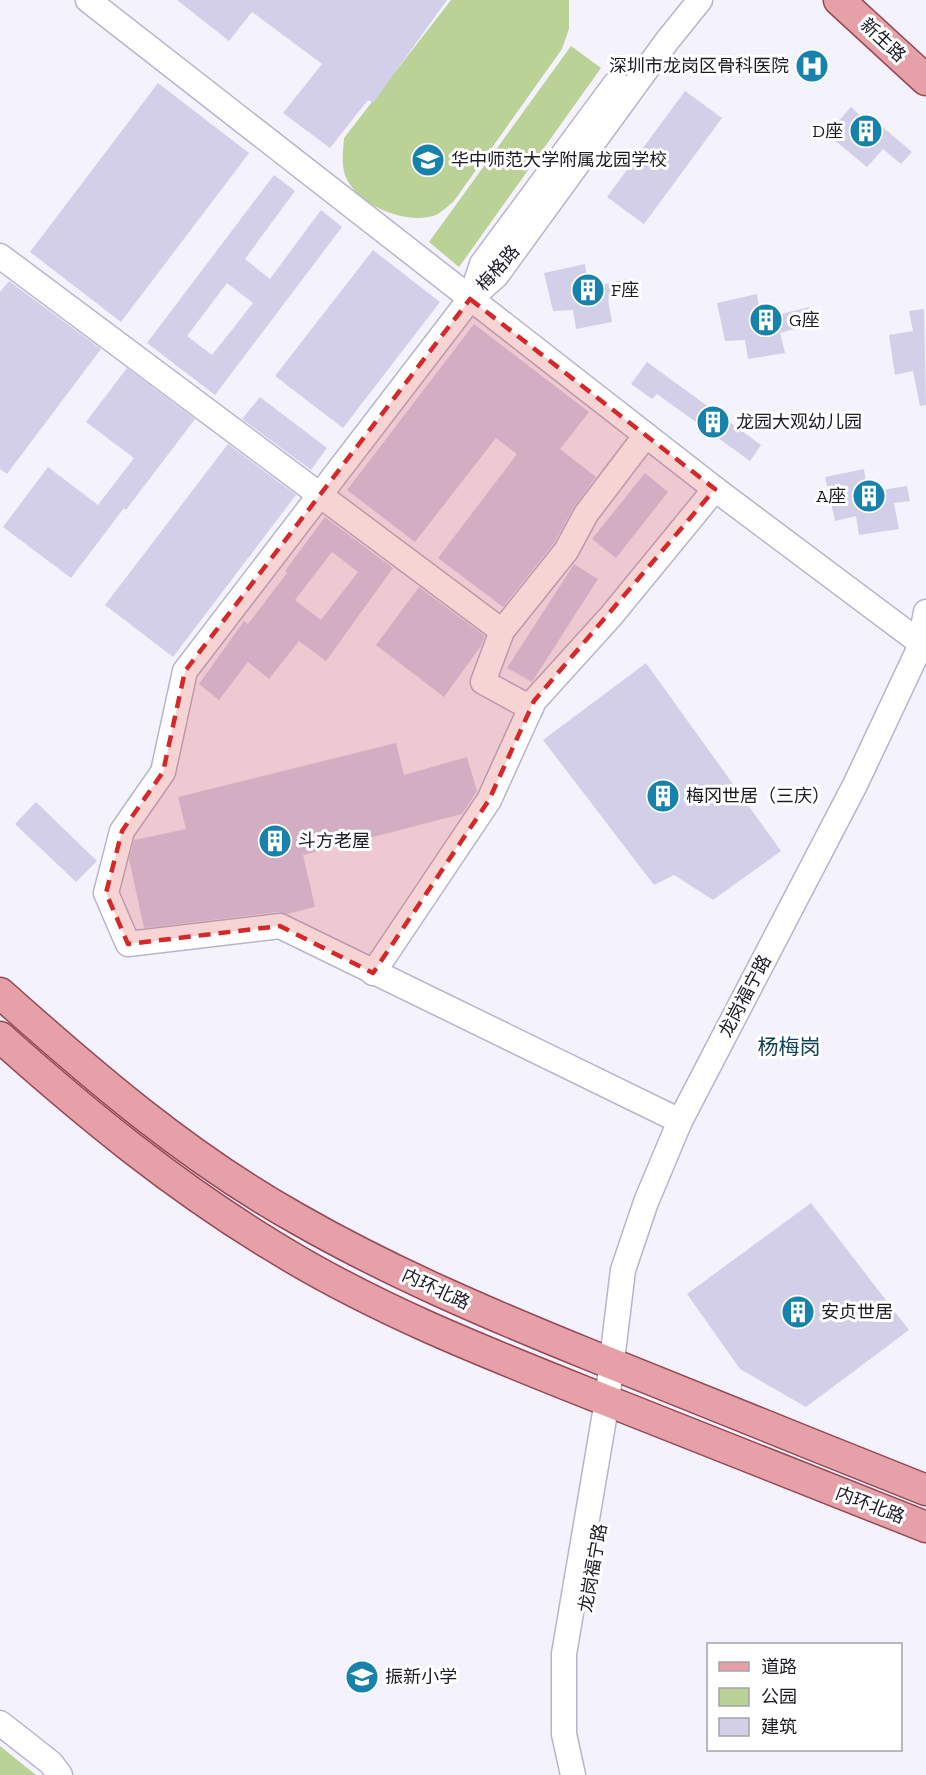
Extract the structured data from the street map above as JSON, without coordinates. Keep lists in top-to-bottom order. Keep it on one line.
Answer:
{"streets":{"main road":["新生路","内环北路"],"street":["梅格路","龙岗福宁路"]},"crossings":[["龙岗福宁路","内环北路"]],"districts":["杨梅岗"],"places":{"hospital":["深圳市龙岗区骨科医院"],"building":["D座","F座","G座","龙园大观幼儿园","A座","梅冈世居（三庆）","斗方老屋","安贞世居"],"school or university":["华中师范大学附属龙园学校","振新小学"]},"legend":["道路","公园","建筑"]}
